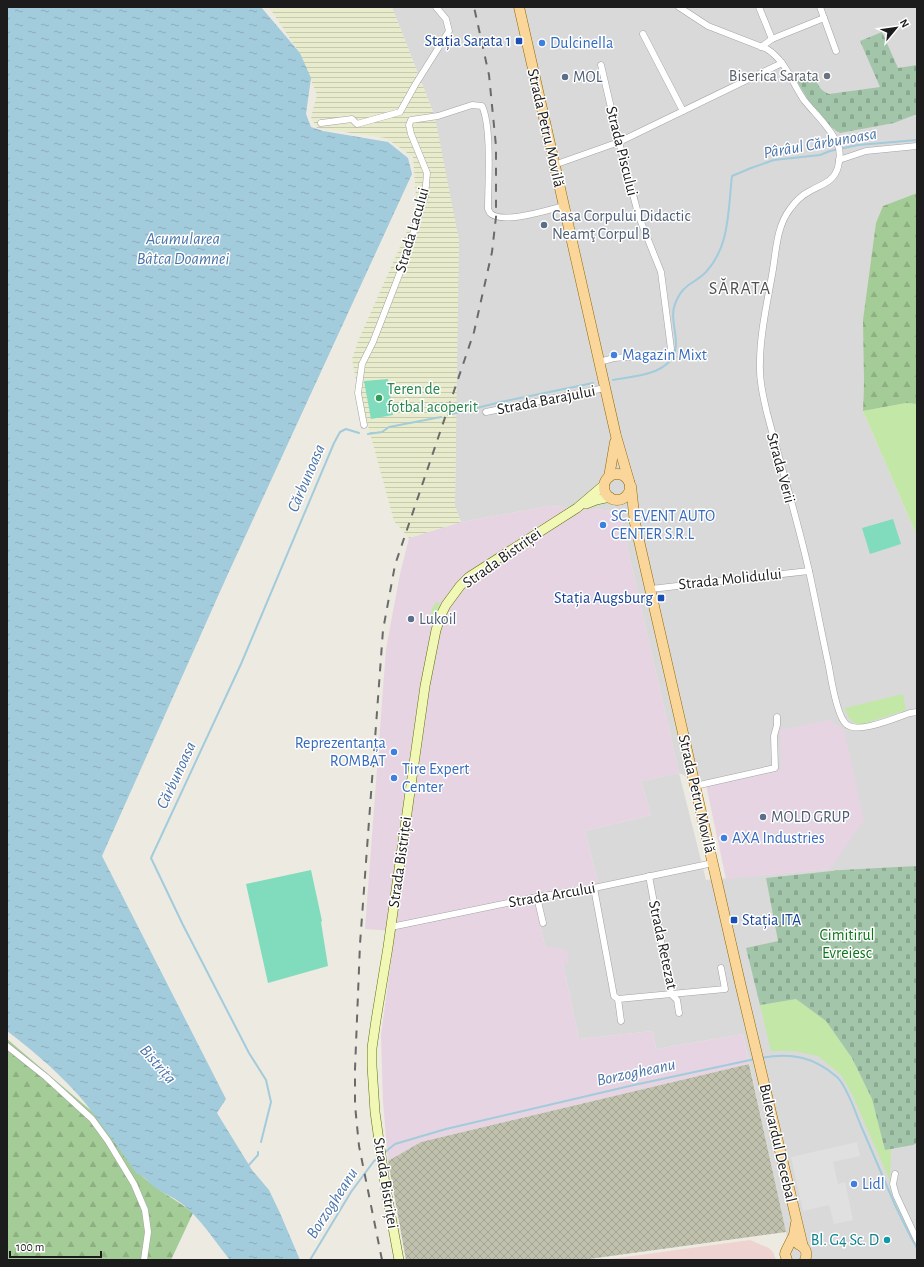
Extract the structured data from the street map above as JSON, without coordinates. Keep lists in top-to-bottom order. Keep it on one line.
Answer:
{"streets":{"main road":["Strada Petru Movilă","Strada Bistriței","Bulevardul Decebal"],"street":["Strada Piscului","Strada Lacului","Strada Barajului","Strada Verii","Strada Molidului","Strada Arcului","Strada Retezat"]},"crossings":[["Strada Petru Movilă","Strada Piscului"],["Strada Petru Movilă","Strada Barajului"],["Strada Petru Movilă","Strada Bistriței"],["Strada Petru Movilă","Strada Molidului"],["Strada Petru Movilă","Strada Arcului"],["Strada Petru Movilă","Bulevardul Decebal"],["Strada Verii","Strada Molidului"],["Strada Bistriței","Strada Arcului"],["Strada Arcului","Strada Retezat"]],"districts":["SĂRATA"],"water":["Pârâul Cărbunoasa","Acumularea Bâtca Doamnei","Cărbunoasa","Bistrița","Borzogheanu"],"parks":["Cimitirul Evreiesc"],"places":{"transit":["Stația Sarata 1","Stația Augsburg","Stația ITA"],"other":["Dulcinella","Biserica Sarata","MOL","Casa Corpului Didactic Neamţ Corpul B","Magazin Mixt","Teren de fotbal acoperit","SC. EVENT AUTO CENTER S.R.L","Lukoil","Reprezentanța ROMBAT","Tire Expert Center","MOLD GRUP","AXA Industries","Lidl","Bl. G4 Sc. D"]},"scale_bar":"100 m","north":"top right"}
